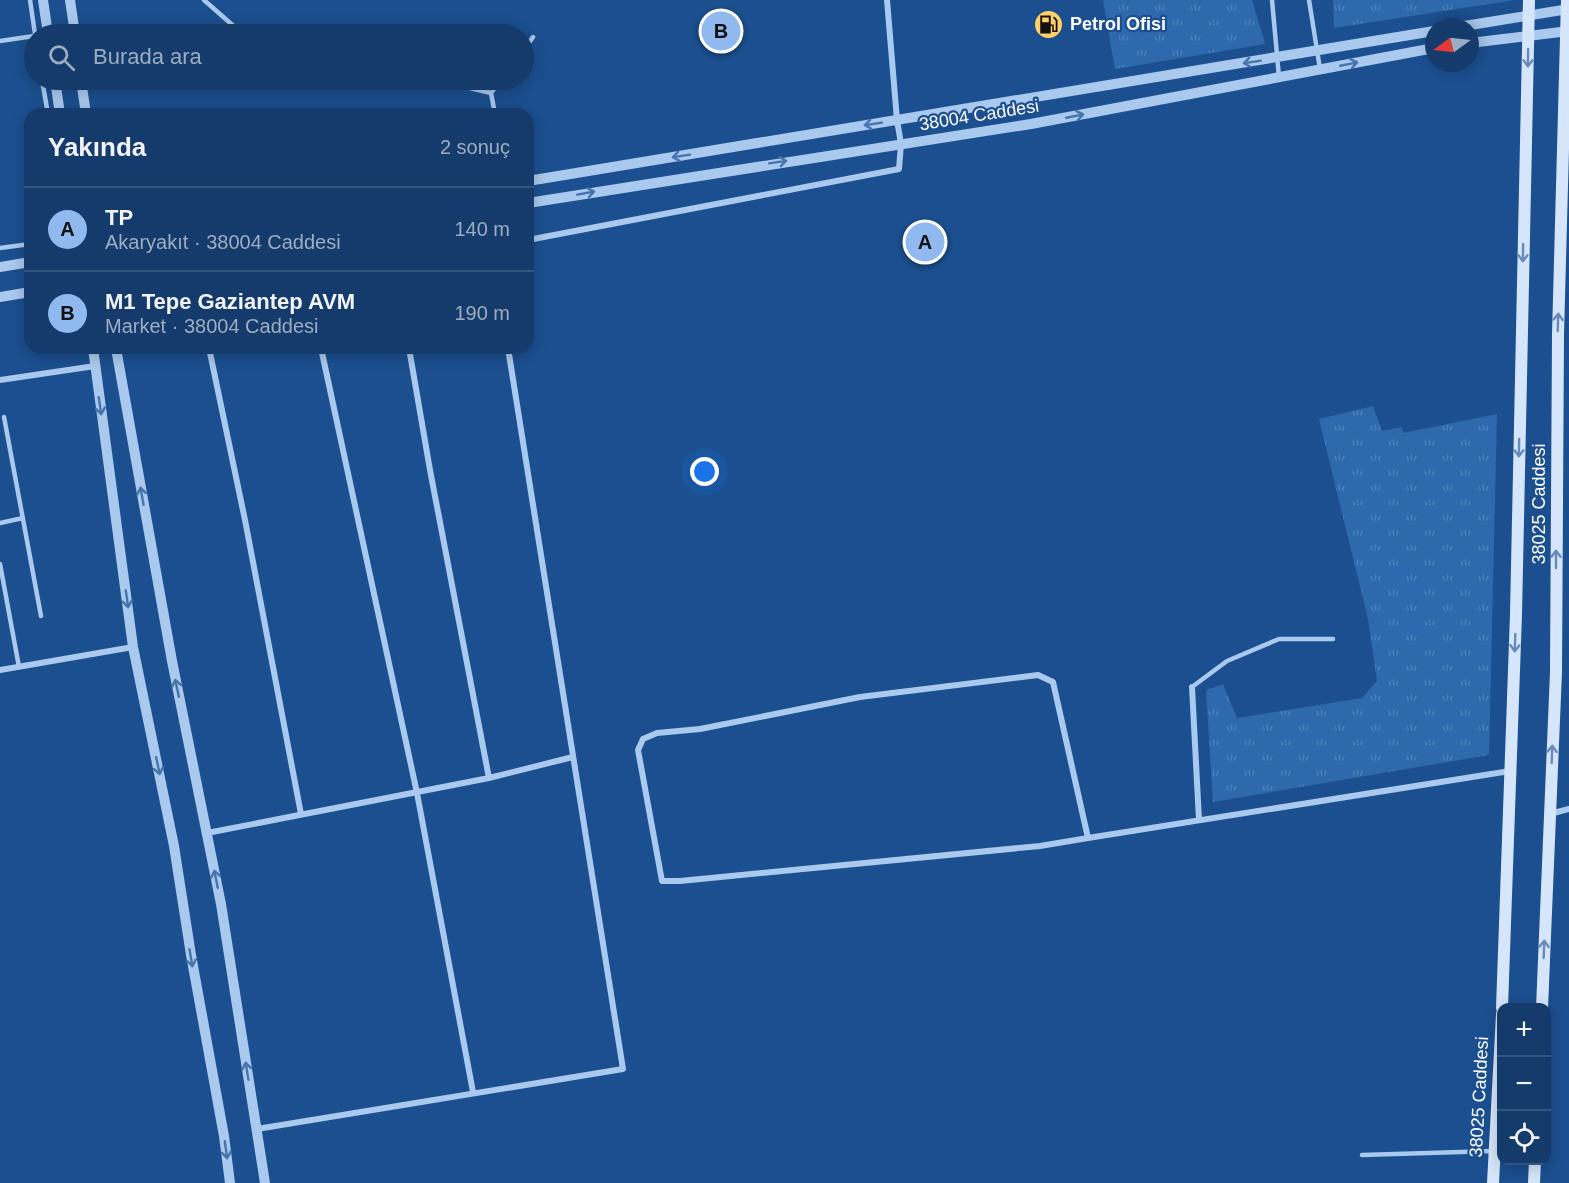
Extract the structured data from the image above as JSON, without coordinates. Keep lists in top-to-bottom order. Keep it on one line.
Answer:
{"streets":{"main road":["38025 Caddesi"],"street":["38004 Caddesi"]},"places":{"fuel station":["Petrol Ofisi"]},"north":"left","page":{"pins":["B","A"],"search":"Burada ara","heading":["Yakında","2 sonuç"],"list":[{"mark":"A","name":"TP","note":"Akaryakıt · 38004 Caddesi","value":"140 m"},{"mark":"B","name":"M1 Tepe Gaziantep AVM","note":"Market · 38004 Caddesi","value":"190 m"}],"map_buttons":["+","−"]}}
